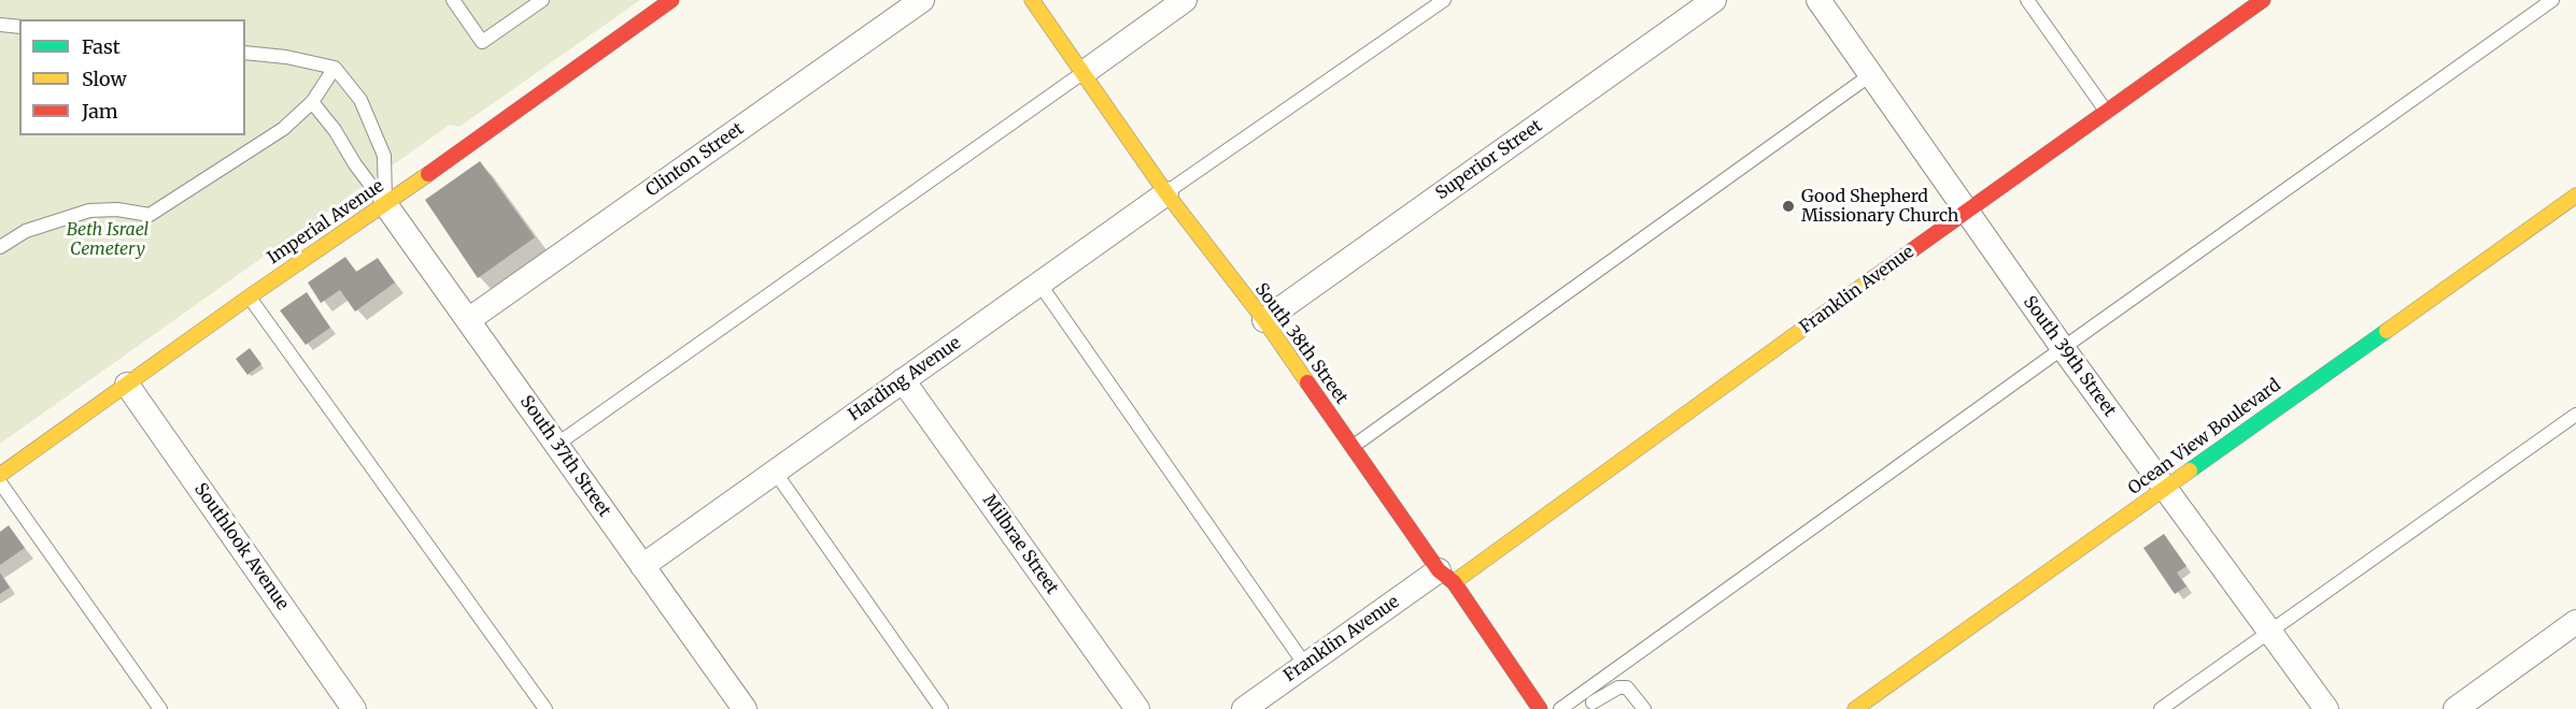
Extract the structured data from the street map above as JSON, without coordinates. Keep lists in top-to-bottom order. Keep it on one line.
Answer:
{"streets":{"street":["Clinton Street","Superior Street","Imperial Avenue","Franklin Avenue","South 38th Street","South 39th Street","Harding Avenue","Ocean View Boulevard","South 37th Street","Milbrae Street","Southlook Avenue"]},"crossings":[["Clinton Street","South 37th Street"],["Superior Street","South 38th Street"],["Imperial Avenue","South 37th Street"],["Imperial Avenue","Southlook Avenue"],["Franklin Avenue","South 38th Street"],["Franklin Avenue","South 39th Street"],["South 38th Street","Harding Avenue"],["South 39th Street","Ocean View Boulevard"],["Harding Avenue","South 37th Street"],["Harding Avenue","Milbrae Street"]],"parks":["Beth Israel Cemetery"],"places":["Good Shepherd Missionary Church"],"legend":["Fast","Slow","Jam"]}
